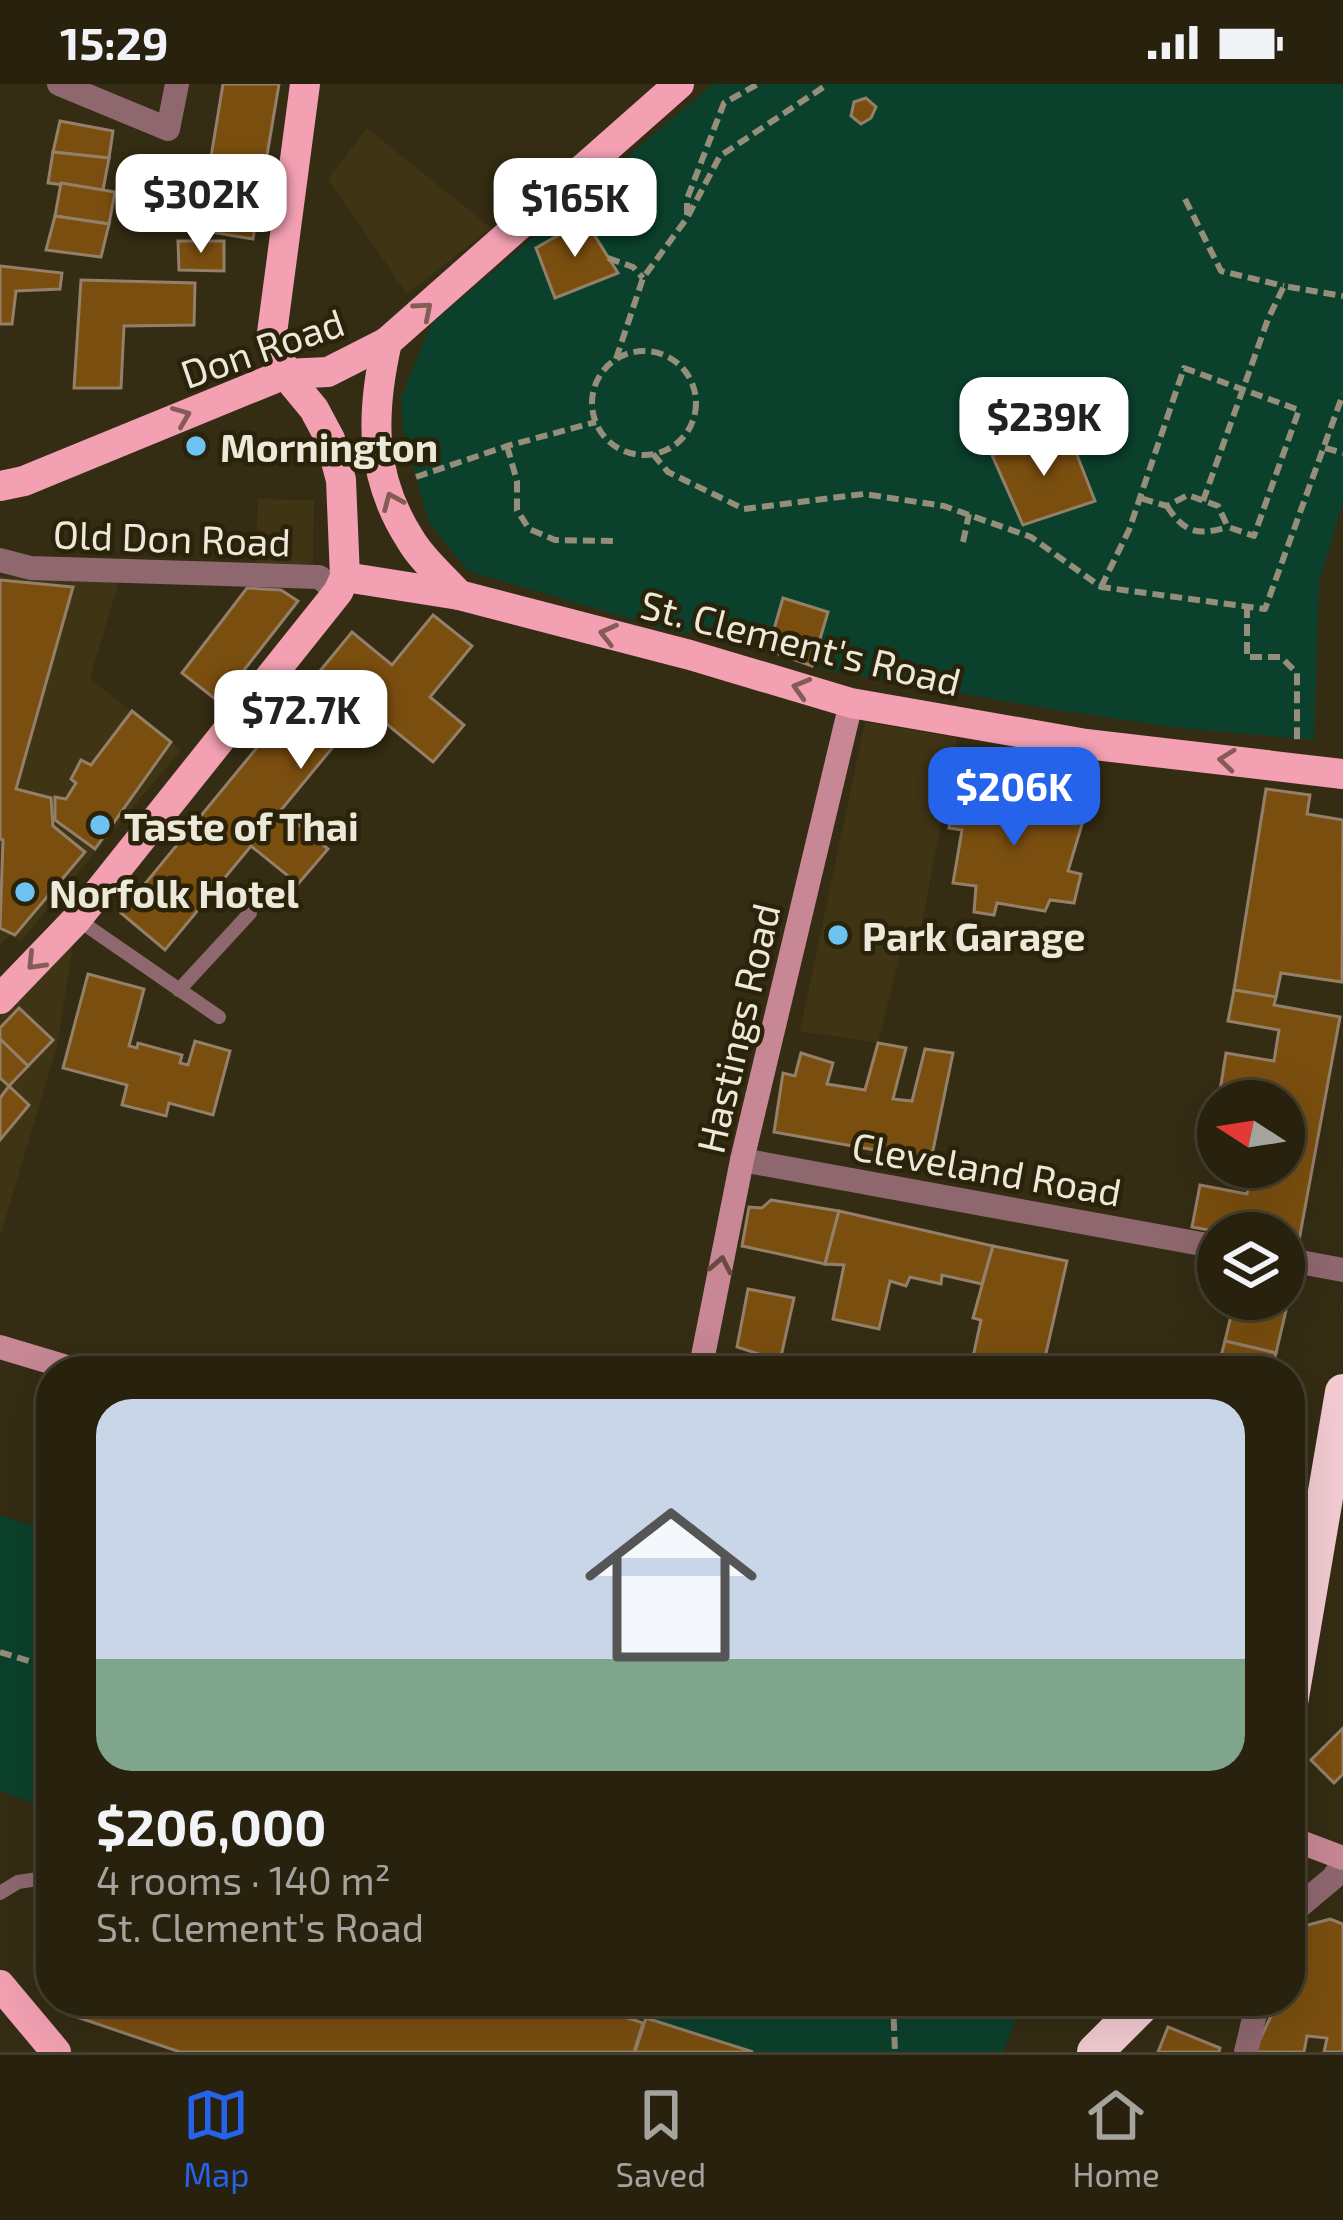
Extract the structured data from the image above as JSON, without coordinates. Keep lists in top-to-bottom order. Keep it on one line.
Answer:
{"streets":{"main road":["Don Road","St. Clement's Road","Hastings Road"],"street":["Old Don Road","Cleveland Road"]},"crossings":[["Old Don Road","St. Clement's Road"],["St. Clement's Road","Hastings Road"],["Hastings Road","Cleveland Road"]],"one_way":["Don Road","St. Clement's Road"],"places":["Mornington","Taste of Thai","Norfolk Hotel","Park Garage"],"north":"left","page":{"status":"15:29","price":["$302K","$165K","$239K","$72.7K","$206K"],"list":[{"name":"$206,000","note":"4 rooms · 140 m² · St. Clement's Road"}],"tabs":["Map","Saved","Home"]}}
